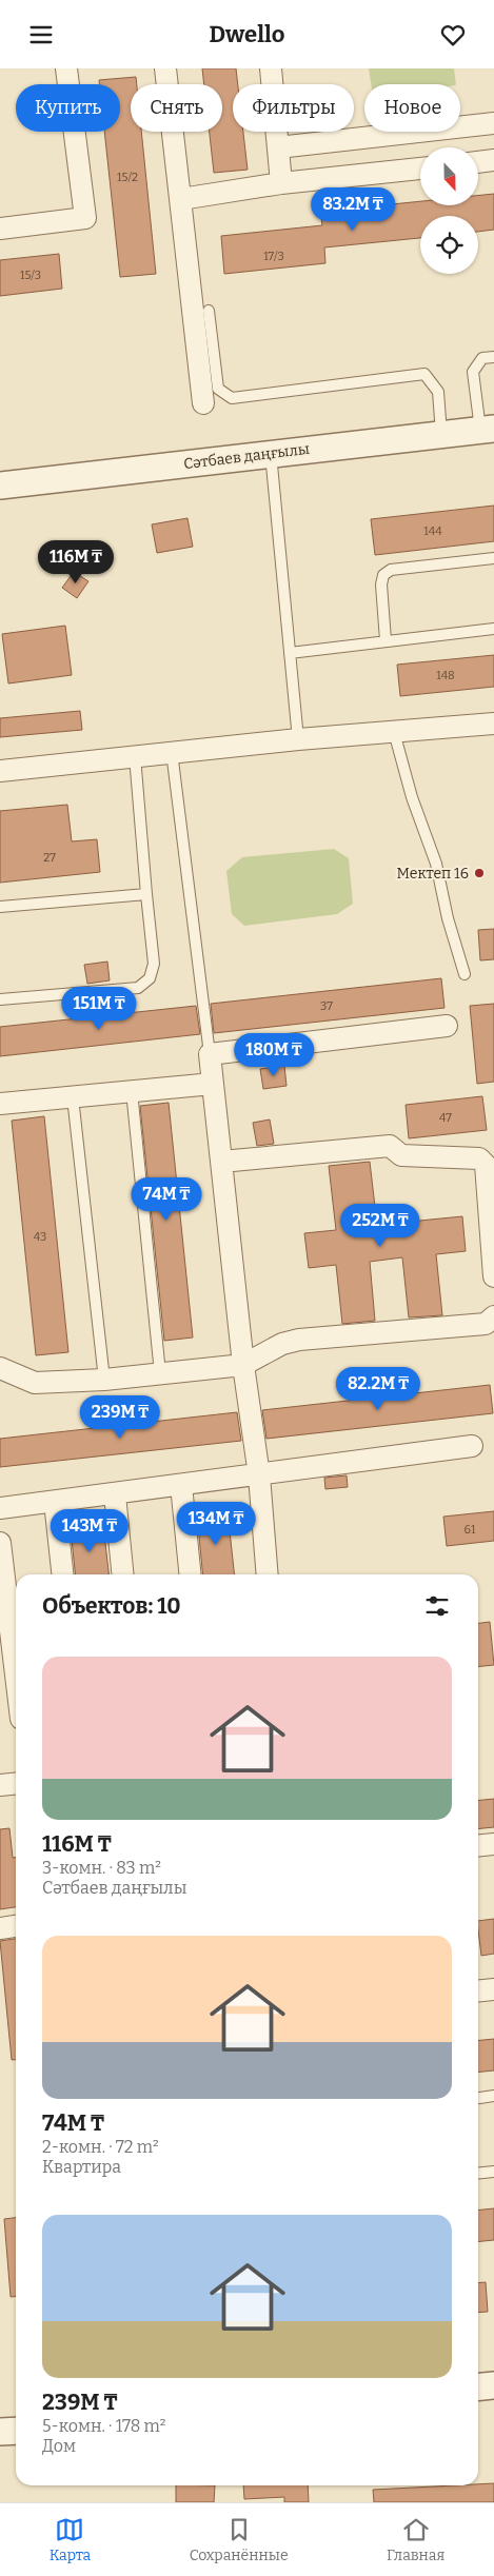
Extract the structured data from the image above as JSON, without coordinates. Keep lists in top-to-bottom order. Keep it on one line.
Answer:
{"streets":{"street":["Сәтбаев даңғылы"]},"places":["Мектеп 16"],"house_numbers":["15/2","17/3","15/3","144","148","27","37","47","43","61"],"north":"bottom","page":{"header":"Dwello","chip":["Купить","Снять","Фильтры","Новое"],"price":["83.2M ₸","116M ₸","151M ₸","180M ₸","74M ₸","252M ₸","82.2M ₸","239M ₸","134M ₸","143M ₸"],"heading":"Объектов: 10","list":[{"name":"116M ₸","note":"3-комн. · 83 m² · Сәтбаев даңғылы"},{"name":"74M ₸","note":"2-комн. · 72 m² · Квартира"},{"name":"239M ₸","note":"5-комн. · 178 m² · Дом"}],"tabs":["Карта","Сохранённые","Главная"]}}
